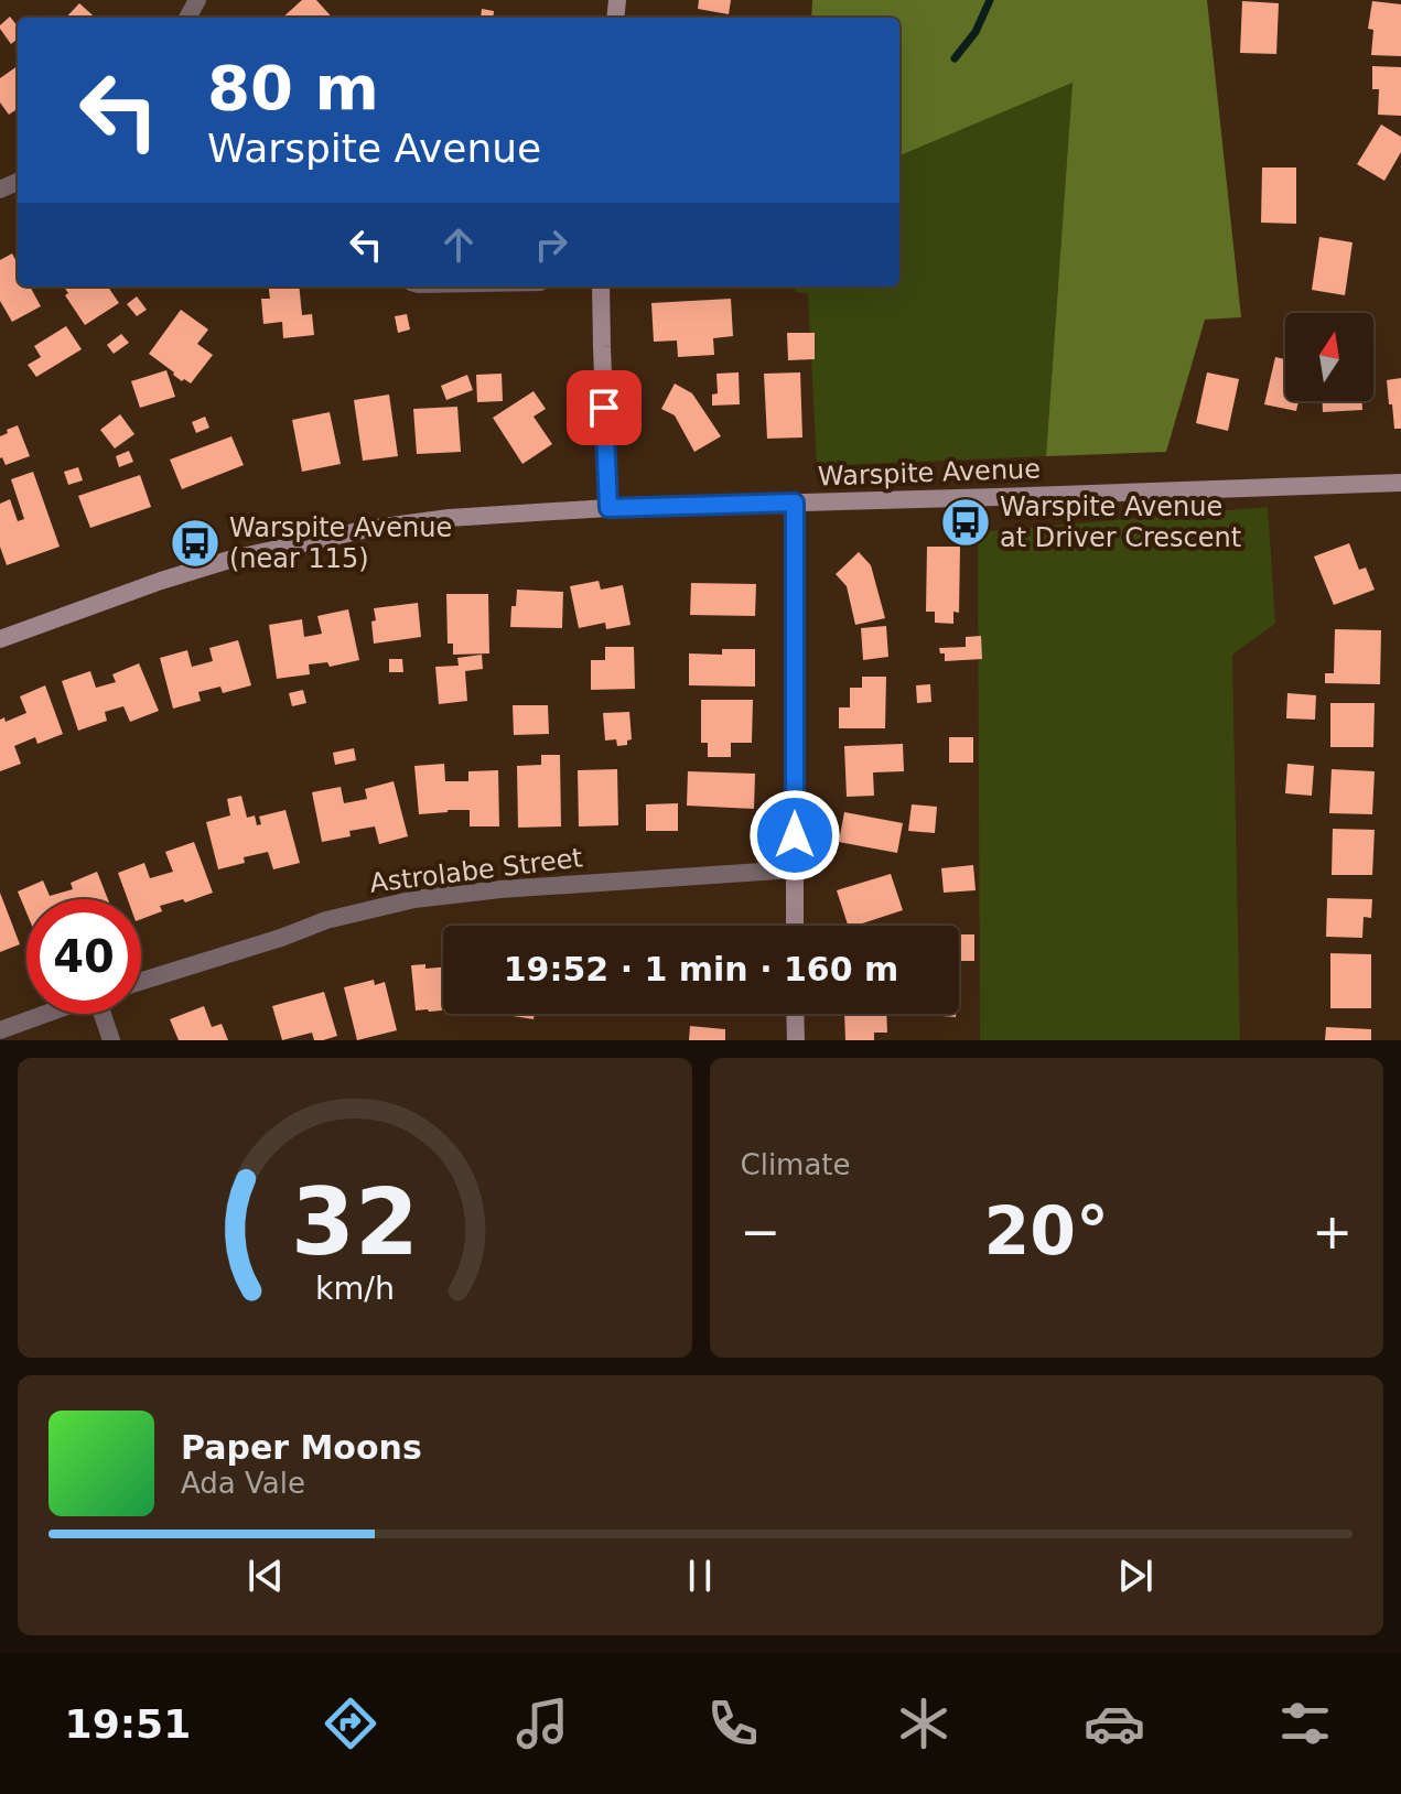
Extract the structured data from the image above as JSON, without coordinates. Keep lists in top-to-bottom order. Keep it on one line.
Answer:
{"streets":{"main road":["Warspite Avenue"],"street":["Astrolabe Street"]},"places":{"bus stop":["Warspite Avenue at Driver Crescent","Warspite Avenue (near 115)"]},"north":"top","page":{"turn":["80 m","Warspite Avenue"],"limit":"40","trip":"19:52 · 1 min · 160 m","tile":"Climate","heat":["−","20°","+"],"song":["Paper Moons","Ada Vale"],"tabs":"19:51","gauge":["32","km/h"]}}
